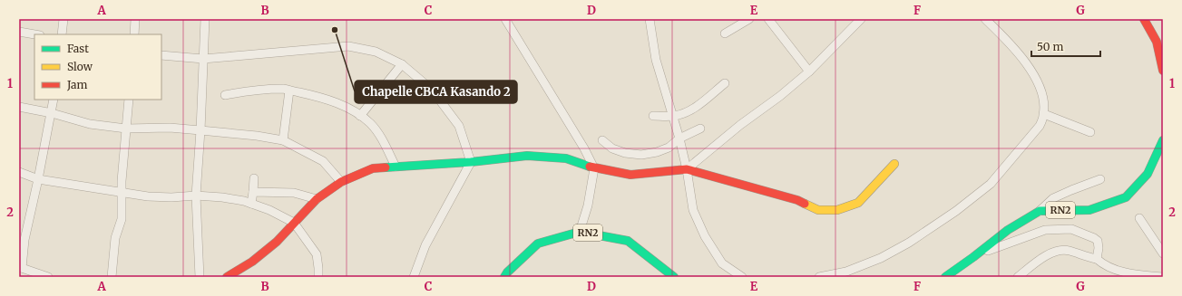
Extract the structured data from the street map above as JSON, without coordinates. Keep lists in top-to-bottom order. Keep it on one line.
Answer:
{"streets":{"main road":["RN2"]},"places":["Chapelle CBCA Kasando 2"],"legend":["Fast","Slow","Jam"],"scale_bar":"50 m","grid":{"columns":["A","B","C","D","E","F","G"],"rows":["1","2"]}}
